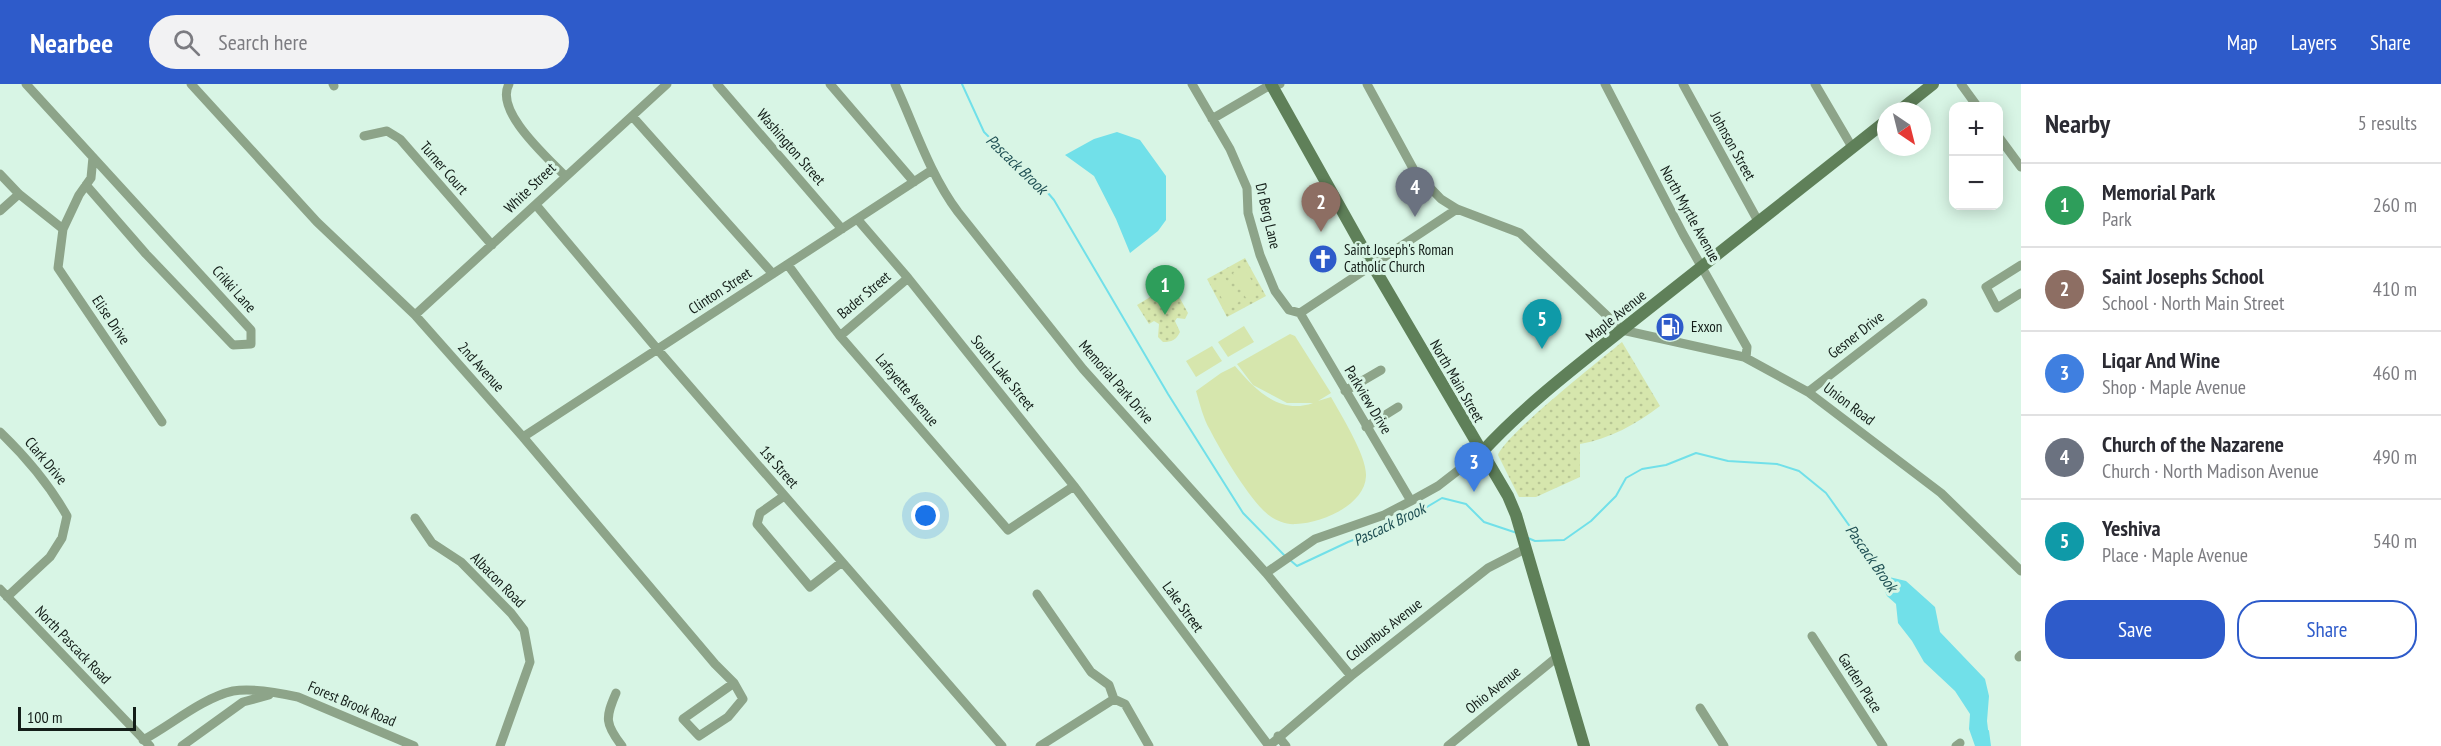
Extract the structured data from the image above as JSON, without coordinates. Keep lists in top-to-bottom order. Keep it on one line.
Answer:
{"streets":{"main road":["Maple Avenue","North Main Street"],"street":["Johnson Street","Washington Street","Turner Court","White Street","North Myrtle Avenue","Dr Berg Lane","Crikki Lane","Clinton Street","Bader Street","Elise Drive","Gesner Drive","2nd Avenue","South Lake Street","Memorial Park Drive","Lafayette Avenue","Parkview Drive","Union Road","Clark Drive","1st Street","Albacon Road","Lake Street","Columbus Avenue","North Pascack Road","Garden Place","Ohio Avenue","Forest Brook Road"]},"crossings":[["Johnson Street","Maple Avenue"],["Washington Street","Clinton Street"],["Turner Court","White Street"],["White Street","2nd Avenue"],["White Street","1st Street"],["North Myrtle Avenue","Maple Avenue"],["North Myrtle Avenue","Union Road"],["Dr Berg Lane","Parkview Drive"],["Crikki Lane","Elise Drive"],["Clinton Street","2nd Avenue"],["Clinton Street","Memorial Park Drive"],["Clinton Street","Lafayette Avenue"],["Clinton Street","1st Street"],["Bader Street","South Lake Street"],["Bader Street","Lafayette Avenue"],["Maple Avenue","North Main Street"],["Maple Avenue","Memorial Park Drive"],["Maple Avenue","Parkview Drive"],["Maple Avenue","Union Road"],["Gesner Drive","Union Road"],["South Lake Street","Lafayette Avenue"],["South Lake Street","Lake Street"],["North Main Street","Columbus Avenue"],["North Main Street","Ohio Avenue"],["Memorial Park Drive","Columbus Avenue"],["Lafayette Avenue","Lake Street"],["Clark Drive","North Pascack Road"],["Lake Street","Columbus Avenue"],["North Pascack Road","Forest Brook Road"]],"water":["Pascack Brook"],"places":{"church":["Saint Joseph's Roman Catholic Church"],"fuel station":["Exxon"]},"scale_bar":"100 m","north":"bottom right","page":{"header":"Nearbee","search":"Search here","nav":["Map","Layers","Share"],"heading":["Nearby","5 results"],"map_buttons":["+","−"],"list":[{"mark":"1","name":"Memorial Park","note":"Park","value":"260 m"},{"mark":"2","name":"Saint Josephs School","note":"School · North Main Street","value":"410 m"},{"mark":"3","name":"Liqar And Wine","note":"Shop · Maple Avenue","value":"460 m"},{"mark":"4","name":"Church of the Nazarene","note":"Church · North Madison Avenue","value":"490 m"},{"mark":"5","name":"Yeshiva","note":"Place · Maple Avenue","value":"540 m"}],"pins":["4","2","1","5","3"],"buttons":["Save","Share"],"scale":"100 m"}}
